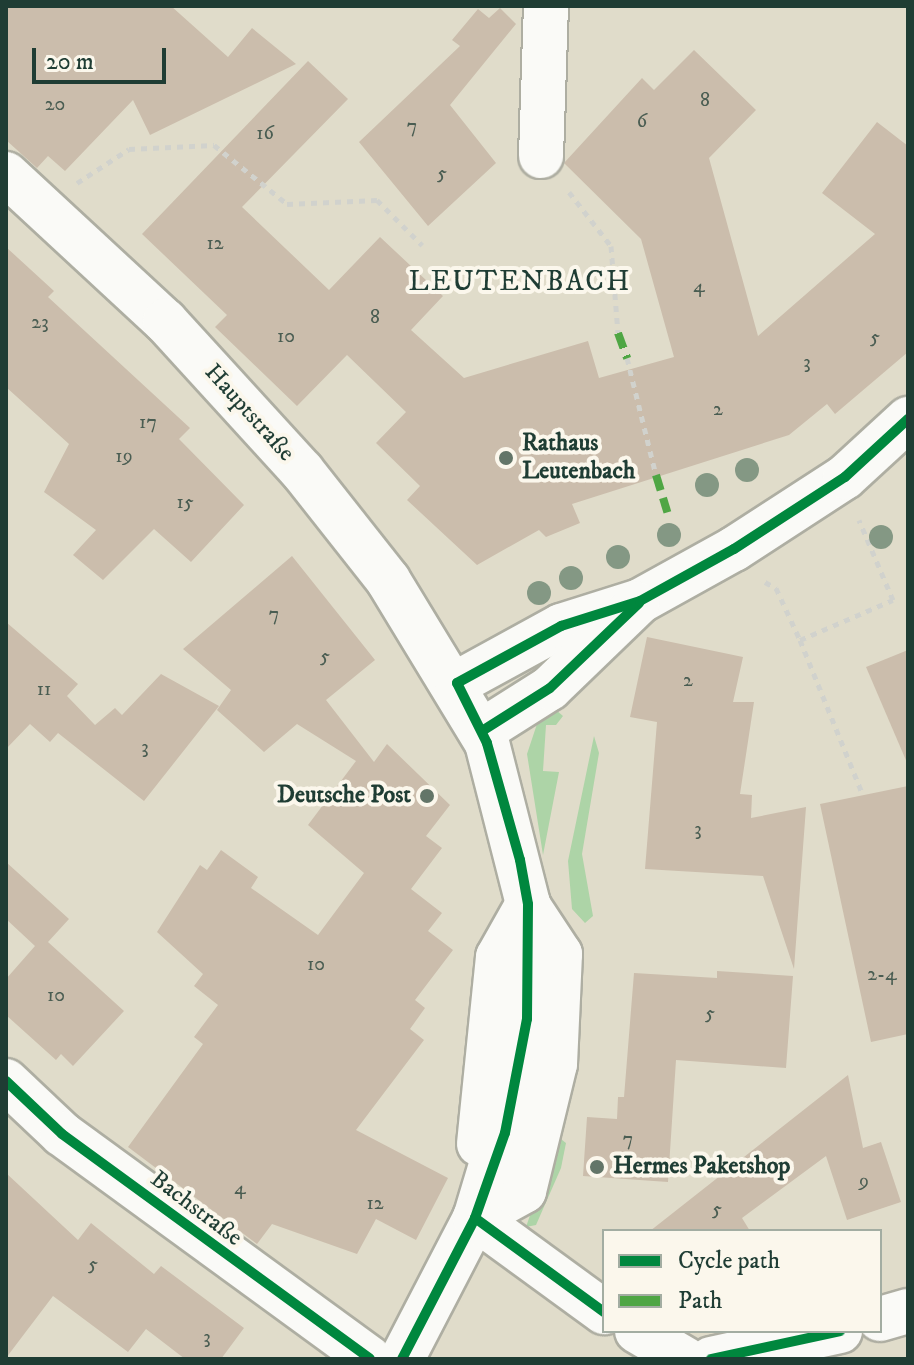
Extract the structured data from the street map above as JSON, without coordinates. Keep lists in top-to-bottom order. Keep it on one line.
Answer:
{"streets":{"street":["Hauptstraße","Bachstraße"]},"districts":["LEUTENBACH"],"places":["Rathaus Leutenbach","Deutsche Post","Hermes Paketshop"],"house_numbers":["8","20","6","7","16","5","12","4","8","23","10","5","3","2","17","19","15","7","5","2","11","3","3","10","2-4","10","5","7","9","4","12","5","5","3"],"legend":["Cycle path","Path"],"scale_bar":"20 m"}
